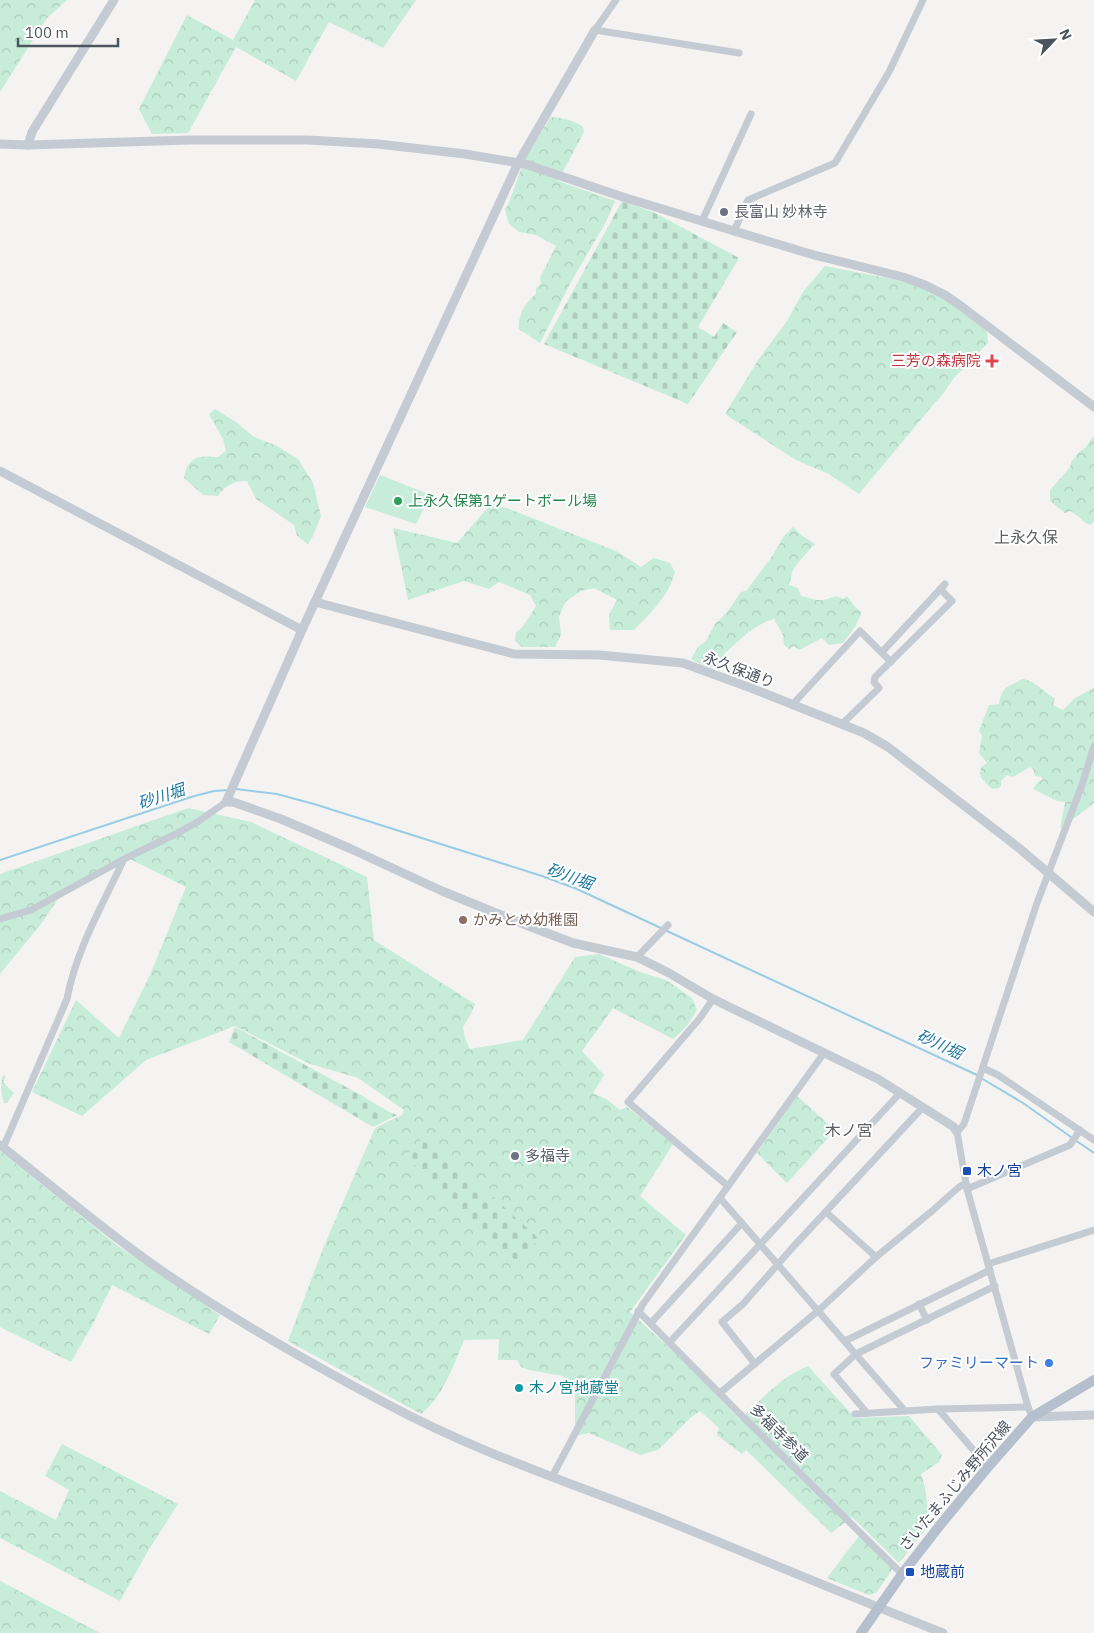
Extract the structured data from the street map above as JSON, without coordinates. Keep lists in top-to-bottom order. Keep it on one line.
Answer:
{"streets":{"main road":["さいたまふじみ野所沢線"],"street":["永久保通り","多福寺参道"]},"crossings":[["多福寺参道","さいたまふじみ野所沢線"]],"districts":["上永久保","木ノ宮"],"water":["砂川堀"],"places":{"other":["長富山 妙林寺","上永久保第1ゲートボール場","かみとめ幼稚園","多福寺","ファミリーマート","木ノ宮地蔵堂"],"health":["三芳の森病院"],"transit":["木ノ宮","地蔵前"]},"scale_bar":"100 m","north":"top right"}
